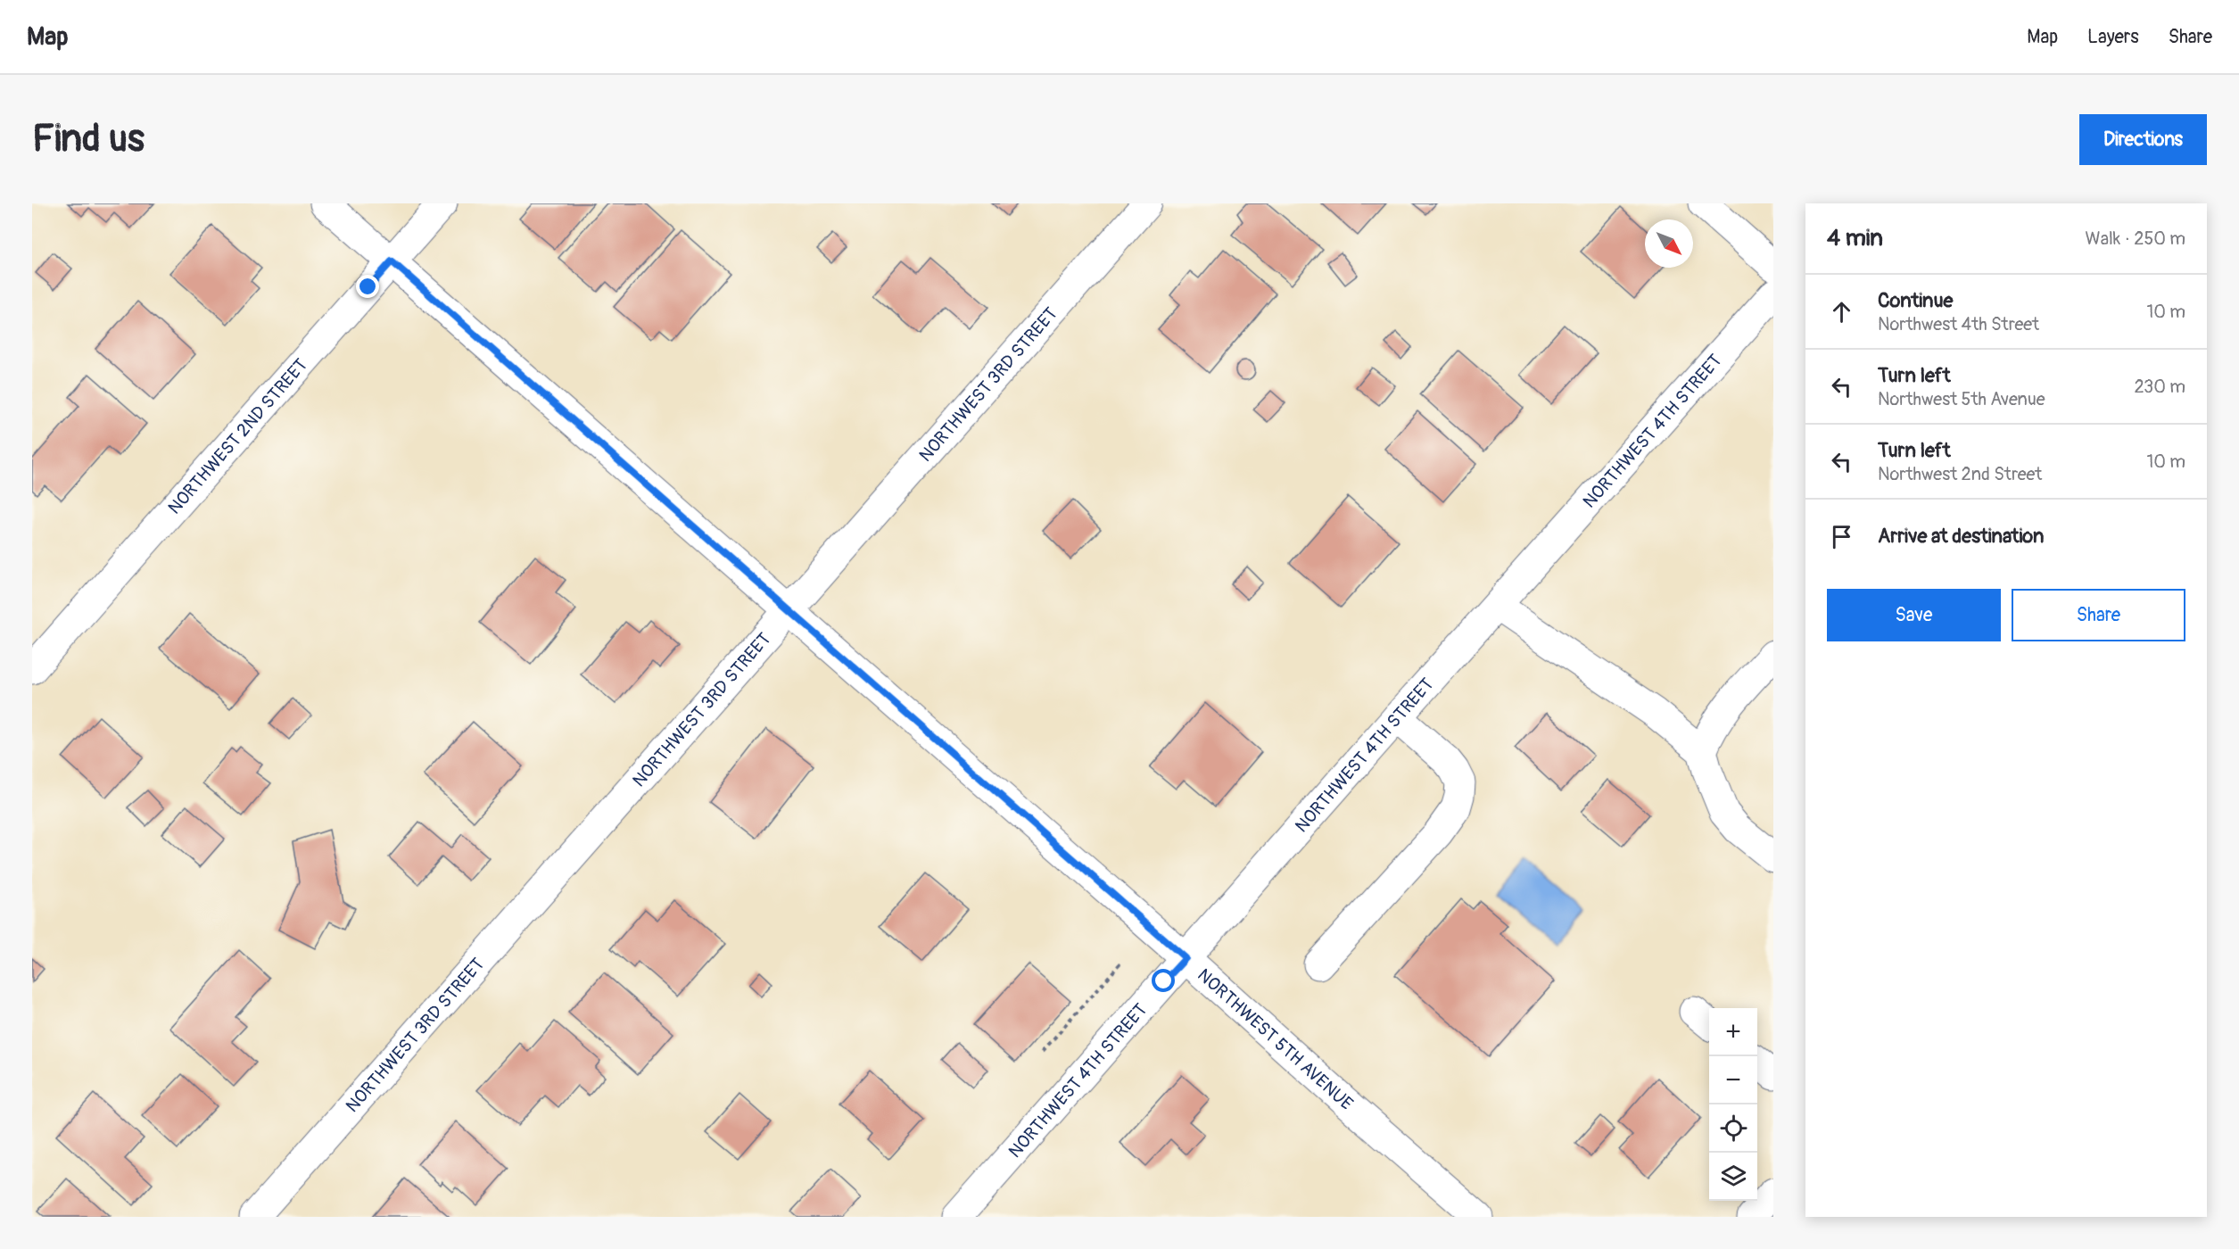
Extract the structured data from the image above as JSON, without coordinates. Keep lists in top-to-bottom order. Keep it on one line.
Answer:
{"streets":{"street":["NORTHWEST 3RD STREET","NORTHWEST 4TH STREET","NORTHWEST 2ND STREET","NORTHWEST 5TH AVENUE"]},"crossings":[["NORTHWEST 3RD STREET","NORTHWEST 5TH AVENUE"],["NORTHWEST 4TH STREET","NORTHWEST 5TH AVENUE"],["NORTHWEST 2ND STREET","NORTHWEST 5TH AVENUE"]],"north":"bottom right","page":{"header":"Map","nav":["Map","Layers","Share"],"buttons":["Directions",["Save","Share"]],"title":"Find us","heading":["4 min","Walk · 250 m"],"list":[["Continue","Northwest 4th Street","10 m"],["Turn left","Northwest 5th Avenue","230 m"],["Turn left","Northwest 2nd Street","10 m"],"Arrive at destination"],"map_buttons":["+","−"]}}
